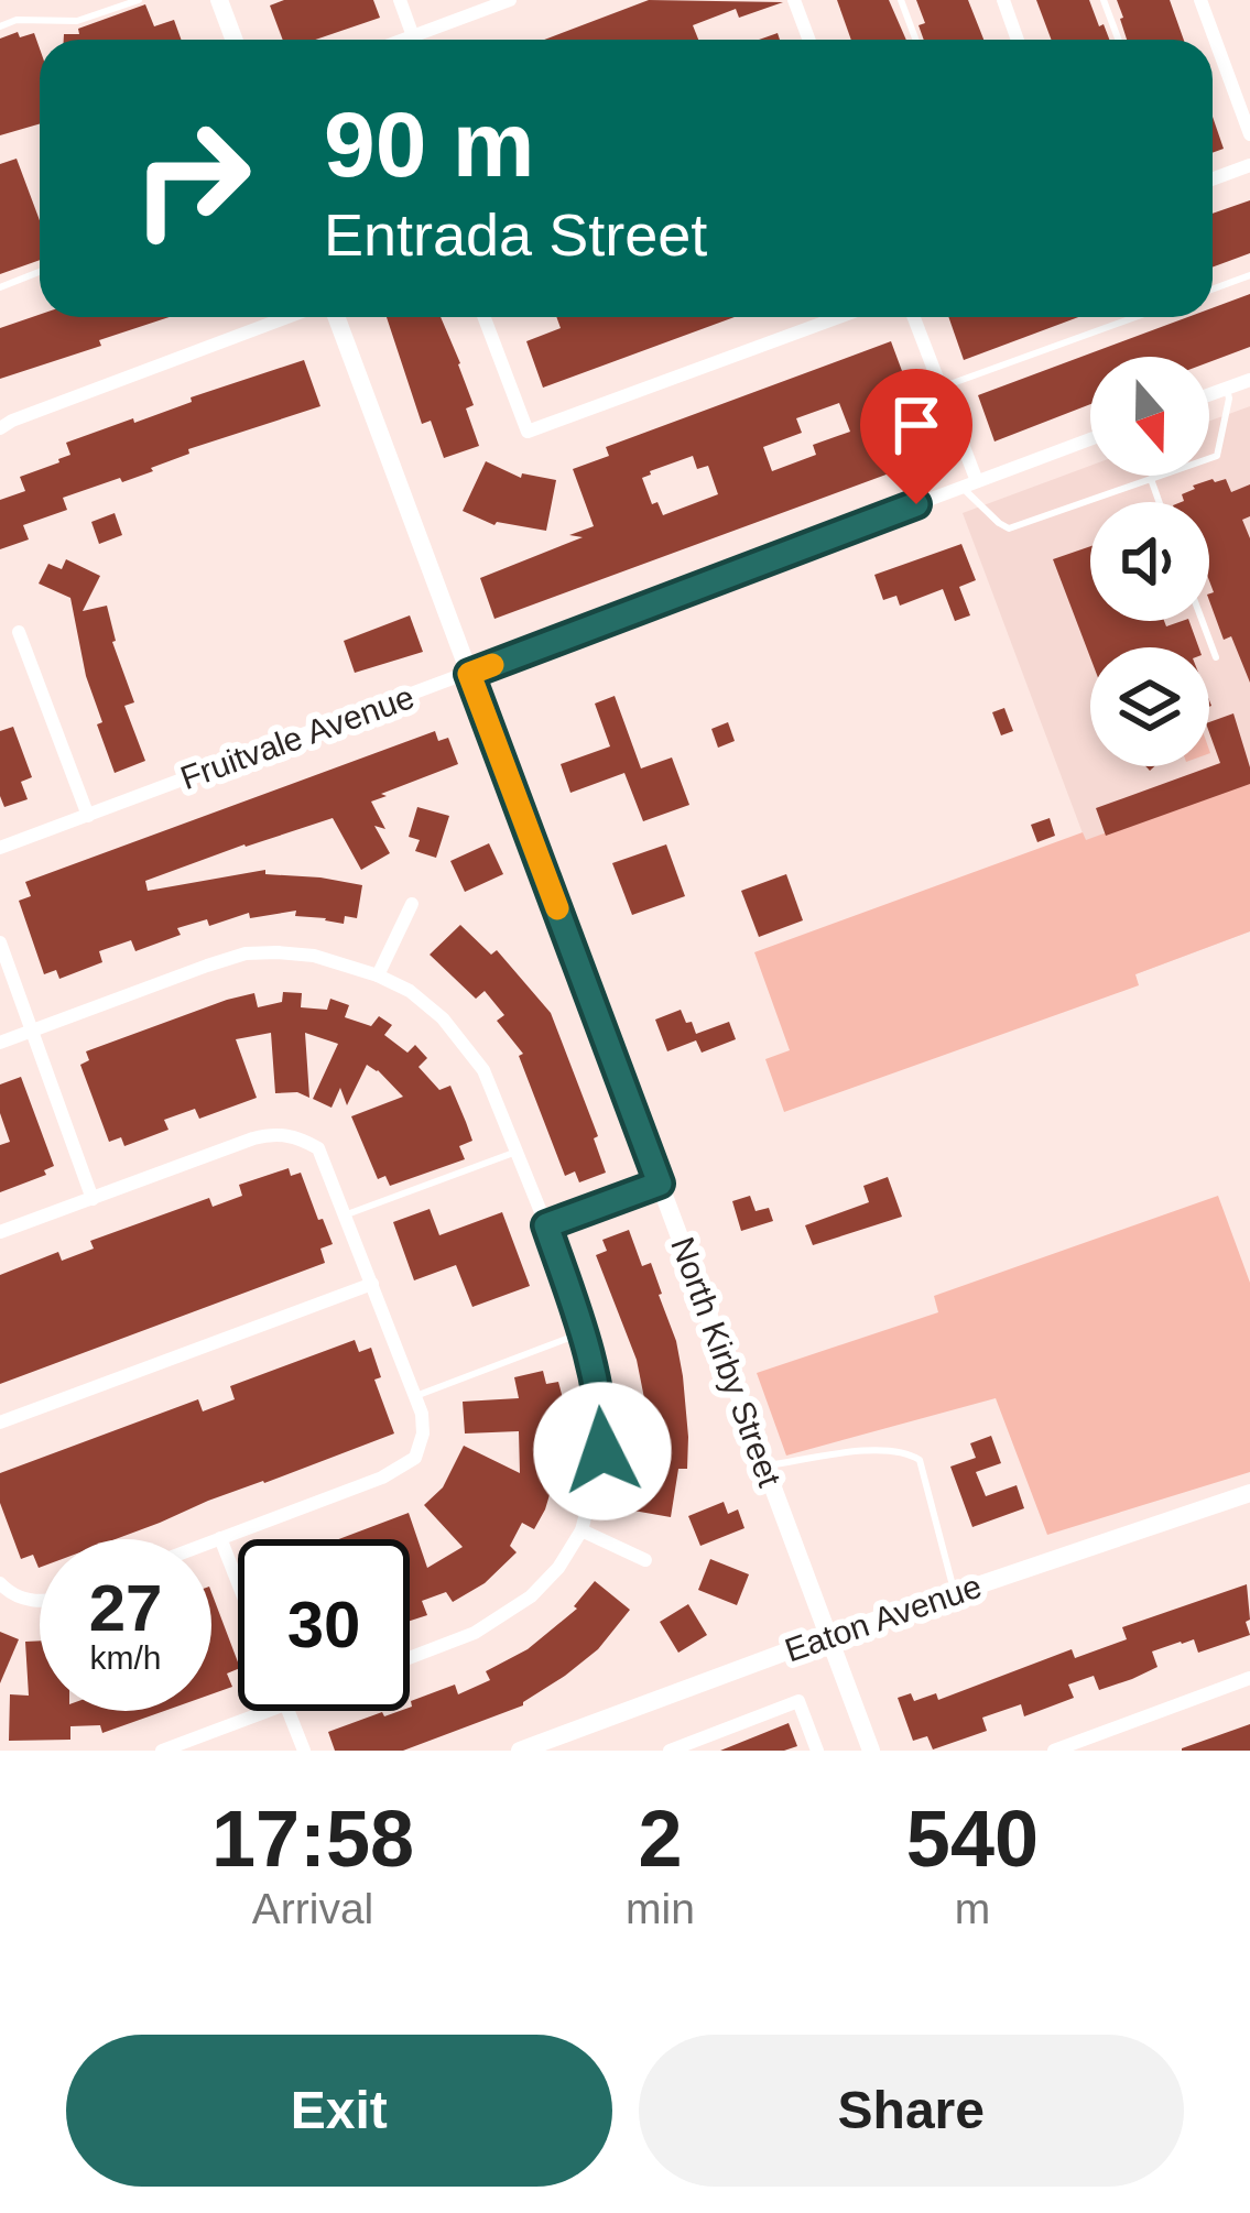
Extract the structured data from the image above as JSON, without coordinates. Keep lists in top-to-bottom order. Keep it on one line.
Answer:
{"streets":{"street":["Fruitvale Avenue","North Kirby Street","Eaton Avenue"]},"crossings":[["Fruitvale Avenue","North Kirby Street"],["North Kirby Street","Eaton Avenue"]],"north":"bottom","page":{"turn":["90 m","Entrada Street"],"speed":"27 km/h","limit":"30","eta":["17:58","Arrival","2","min","540","m"],"buttons":["Exit","Share"]}}
